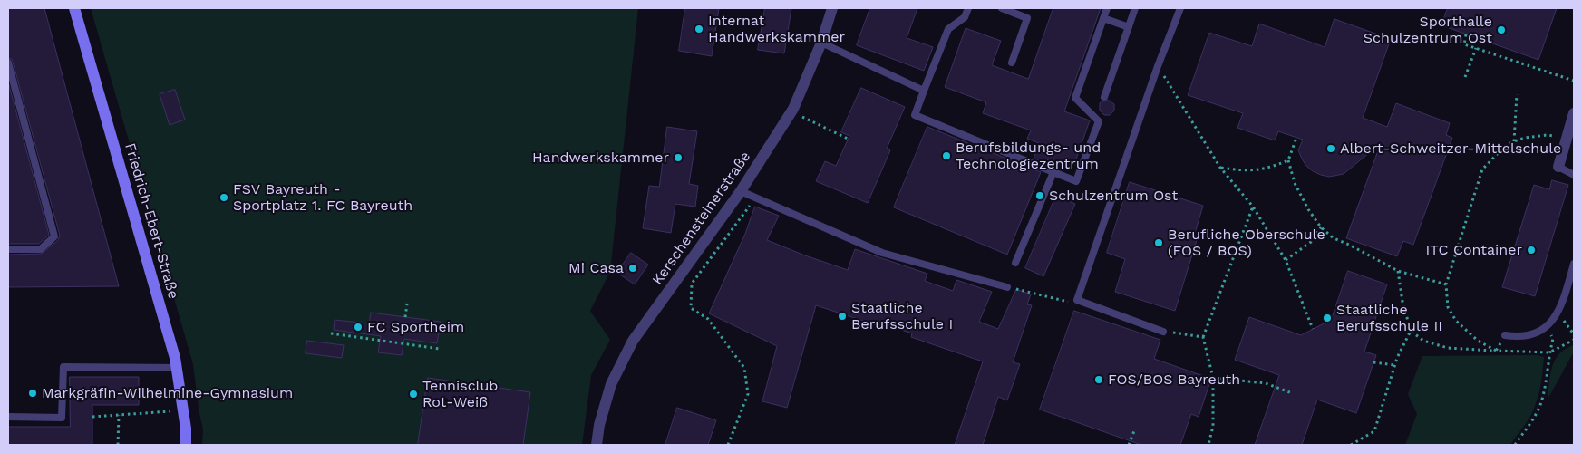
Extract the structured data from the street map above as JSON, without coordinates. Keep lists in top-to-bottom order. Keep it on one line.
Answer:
{"streets":{"street":["Kerschensteinerstraße","Friedrich-Ebert-Straße"]},"places":["Internat Handwerkskammer","Sporthalle Schulzentrum Ost","Albert-Schweitzer-Mittelschule","Berufsbildungs- und Technologiezentrum","Handwerkskammer","Schulzentrum Ost","FSV Bayreuth - Sportplatz 1. FC Bayreuth","Berufliche Oberschule (FOS / BOS)","ITC Container","Mi Casa","Staatliche Berufsschule I","Staatliche Berufsschule II","FC Sportheim","FOS/BOS Bayreuth","Markgräfin-Wilhelmine-Gymnasium","Tennisclub Rot-Weiß"]}
